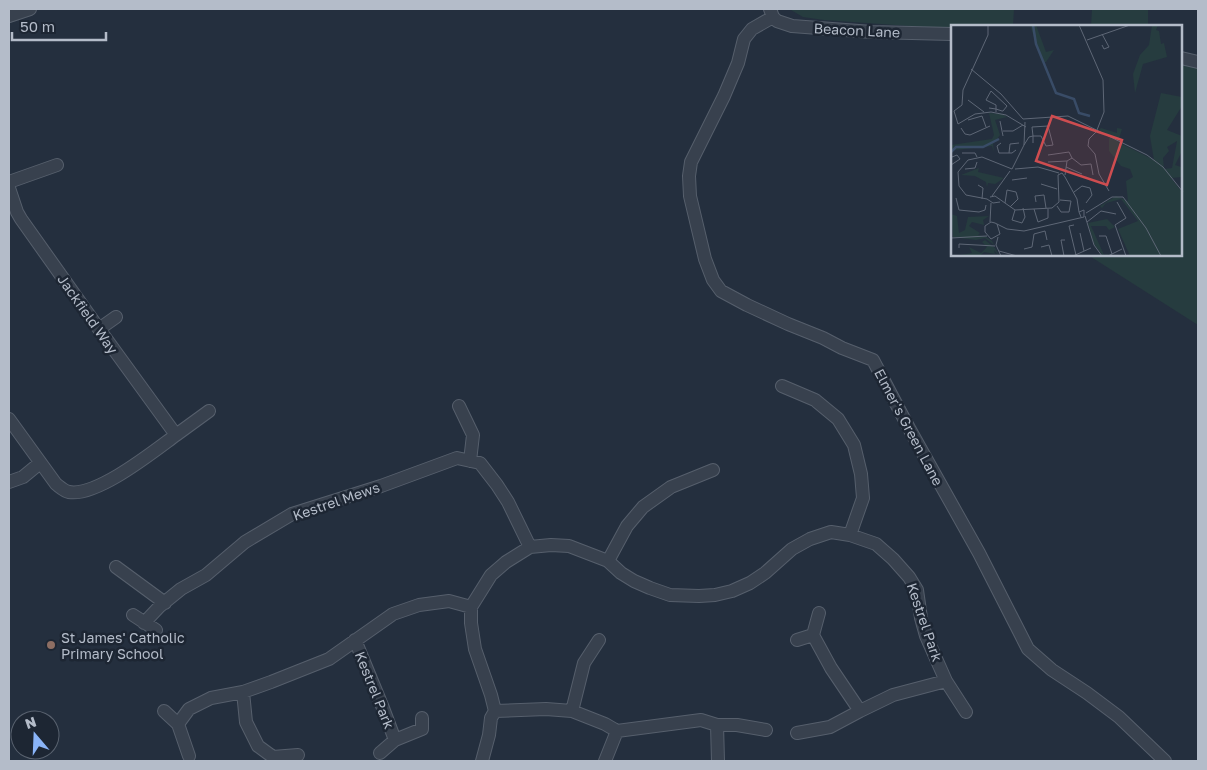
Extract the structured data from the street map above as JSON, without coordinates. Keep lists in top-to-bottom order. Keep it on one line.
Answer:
{"streets":{"street":["Beacon Lane","Jackfield Way","Elmer's Green Lane","Kestrel Mews","Kestrel Park"]},"crossings":[["Beacon Lane","Elmer's Green Lane"]],"places":["St James' Catholic Primary School"],"scale_bar":"50 m","north":"top"}
